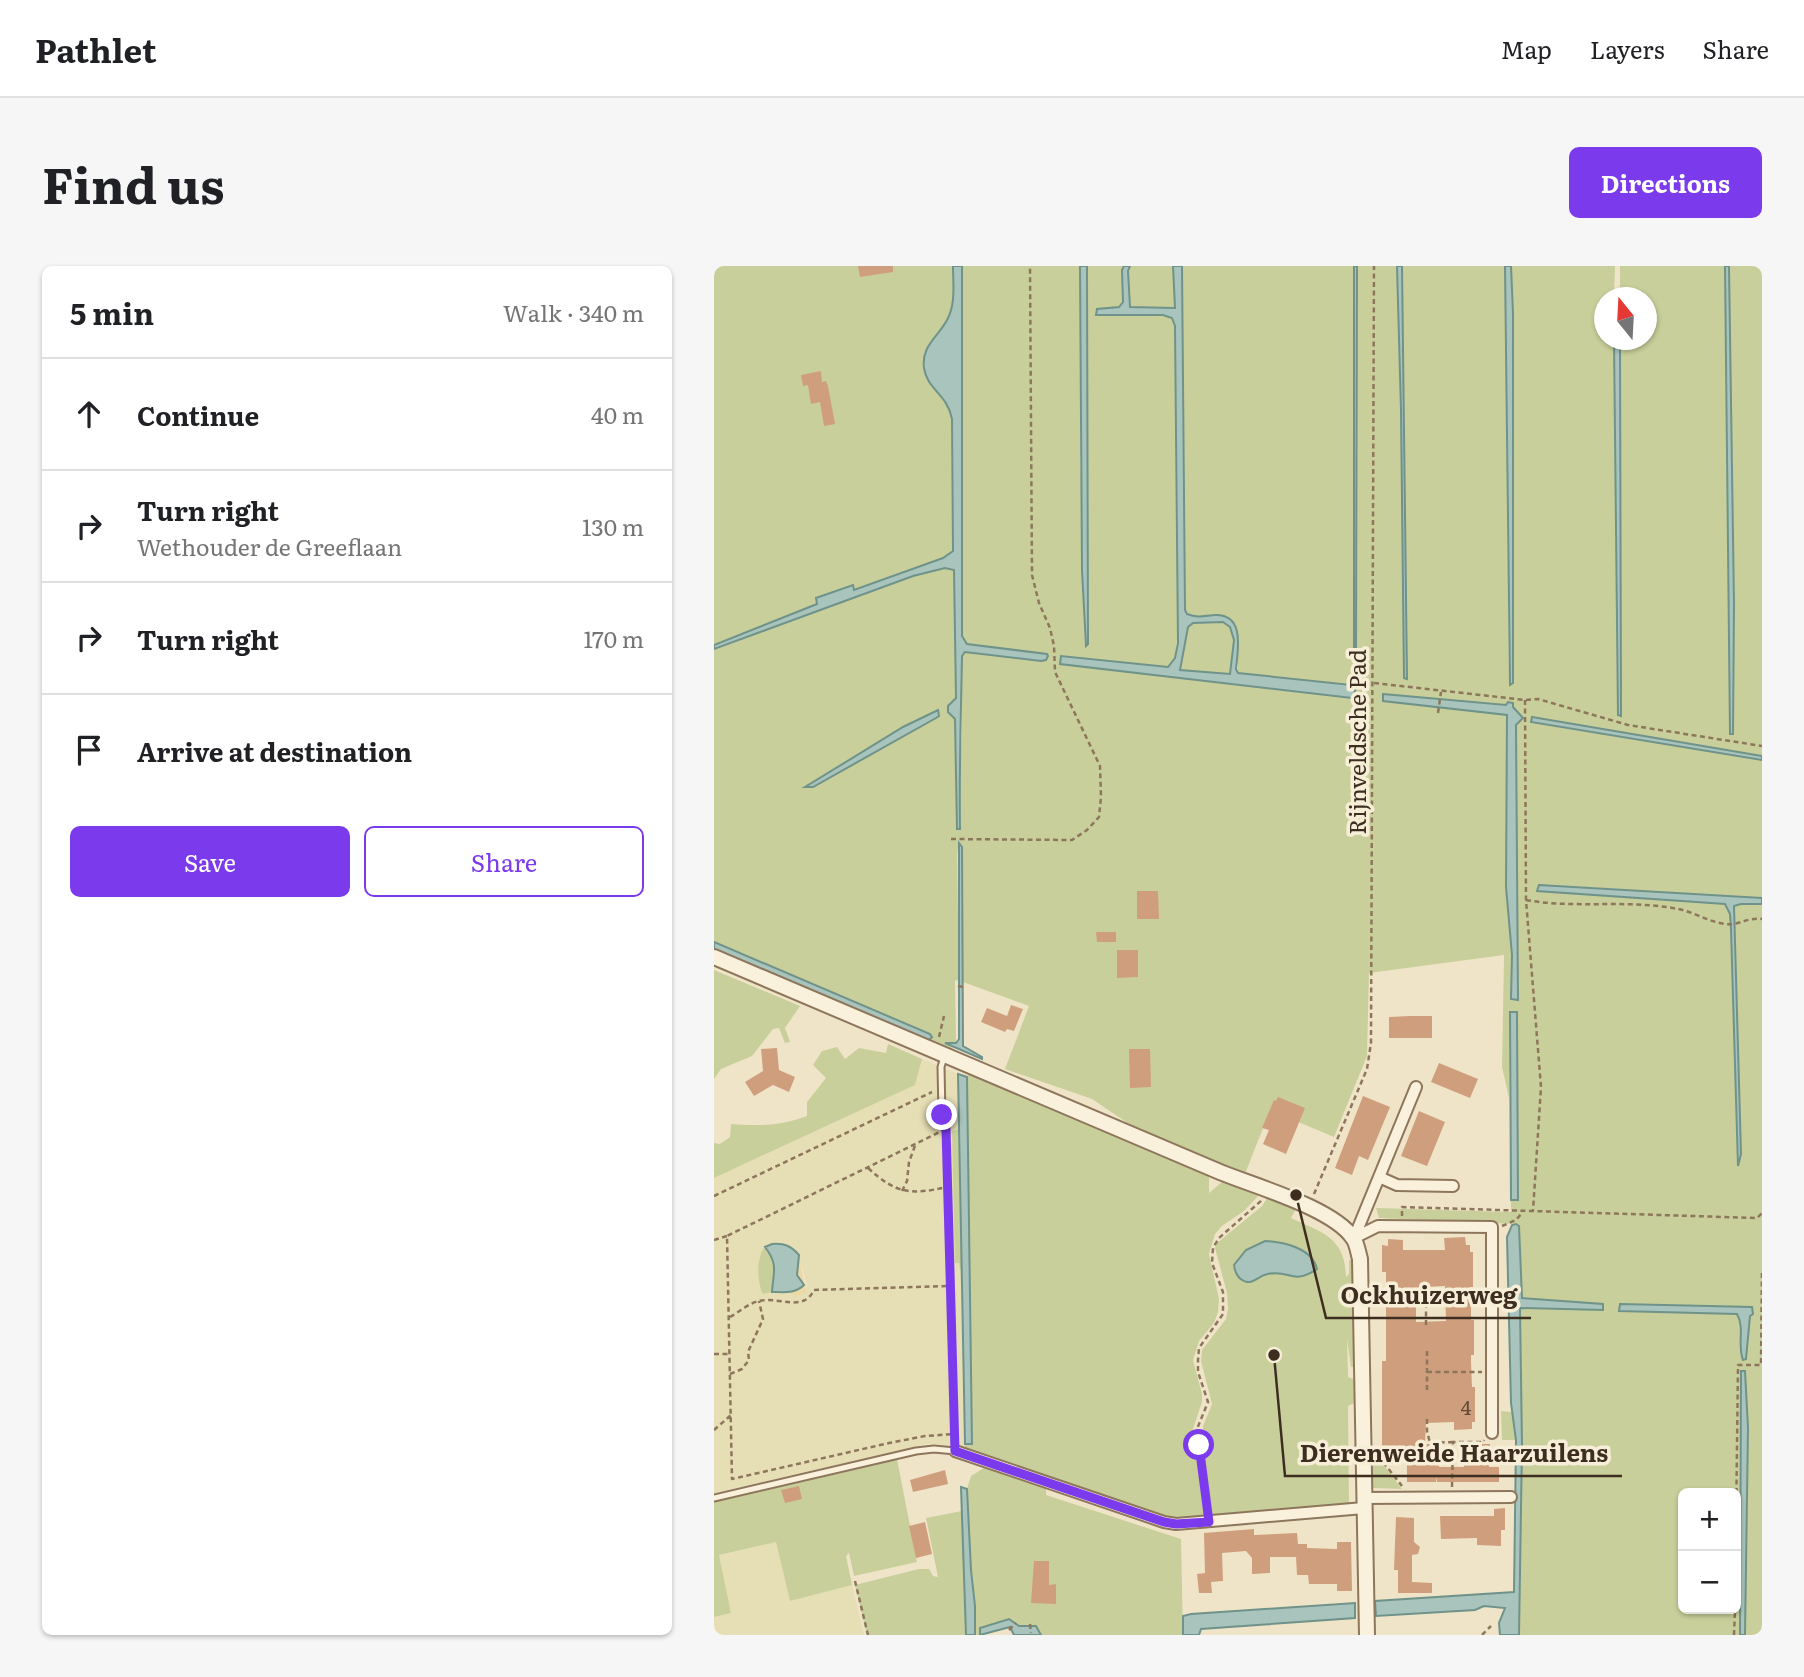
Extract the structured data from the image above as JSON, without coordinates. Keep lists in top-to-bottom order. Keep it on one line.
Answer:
{"streets":{"path":["Rijnveldsche Pad"]},"places":["Ockhuizerweg","Dierenweide Haarzuilens"],"house_numbers":["4"],"north":"top","page":{"header":"Pathlet","nav":["Map","Layers","Share"],"title":"Find us","buttons":["Directions",["Save","Share"]],"heading":["5 min","Walk · 340 m"],"list":[["Continue","40 m"],["Turn right","Wethouder de Greeflaan","130 m"],["Turn right","170 m"],"Arrive at destination"],"map_buttons":["+","−"]}}
